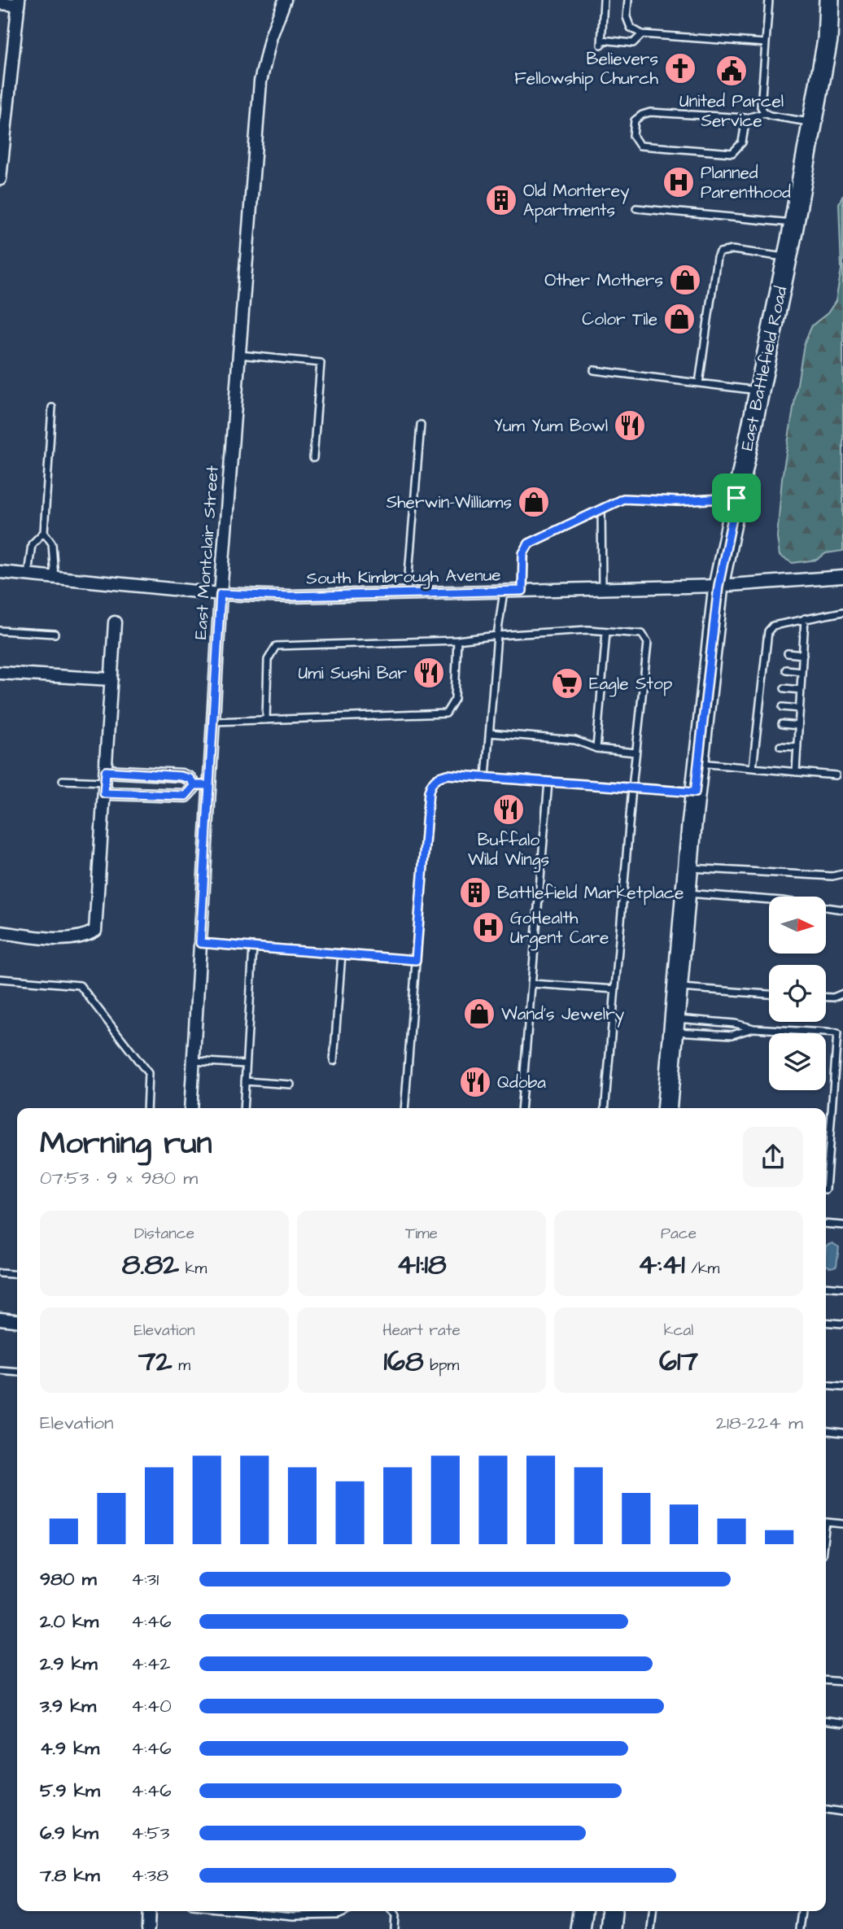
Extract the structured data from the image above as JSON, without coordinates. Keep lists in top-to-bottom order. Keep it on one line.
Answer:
{"streets":{"main road":["East Battlefield Road"],"street":["East Montclair Street","South Kimbrough Avenue"]},"crossings":[["East Battlefield Road","South Kimbrough Avenue"],["East Montclair Street","South Kimbrough Avenue"]],"places":{"church":["Believers Fellowship Church"],"public building":["United Parcel Service"],"hospital":["Planned Parenthood","GoHealth Urgent Care"],"building":["Old Monterey Apartments","Battlefield Marketplace"],"shop":["Other Mothers","Color Tile","Sherwin-Williams","Wand's Jewelry"],"restaurant":["Yum Yum Bowl","Umi Sushi Bar","Buffalo Wild Wings","Qdoba"],"supermarket":["Eagle Stop"]},"north":"right","page":{"heading":["Morning run","07:53 · 9 × 980 m"],"stats":[["Distance","8.82 km"],["Time","41:18"],["Pace","4:41 /km"],["Elevation","72 m"],["Heart rate","168 bpm"],["kcal","617"]],"chart":["Elevation","218–224 m"],"list":[{"name":"980 m","note":"4:31"},{"name":"2.0 km","note":"4:46"},{"name":"2.9 km","note":"4:42"},{"name":"3.9 km","note":"4:40"},{"name":"4.9 km","note":"4:46"},{"name":"5.9 km","note":"4:46"},{"name":"6.9 km","note":"4:53"},{"name":"7.8 km","note":"4:38"}]}}
